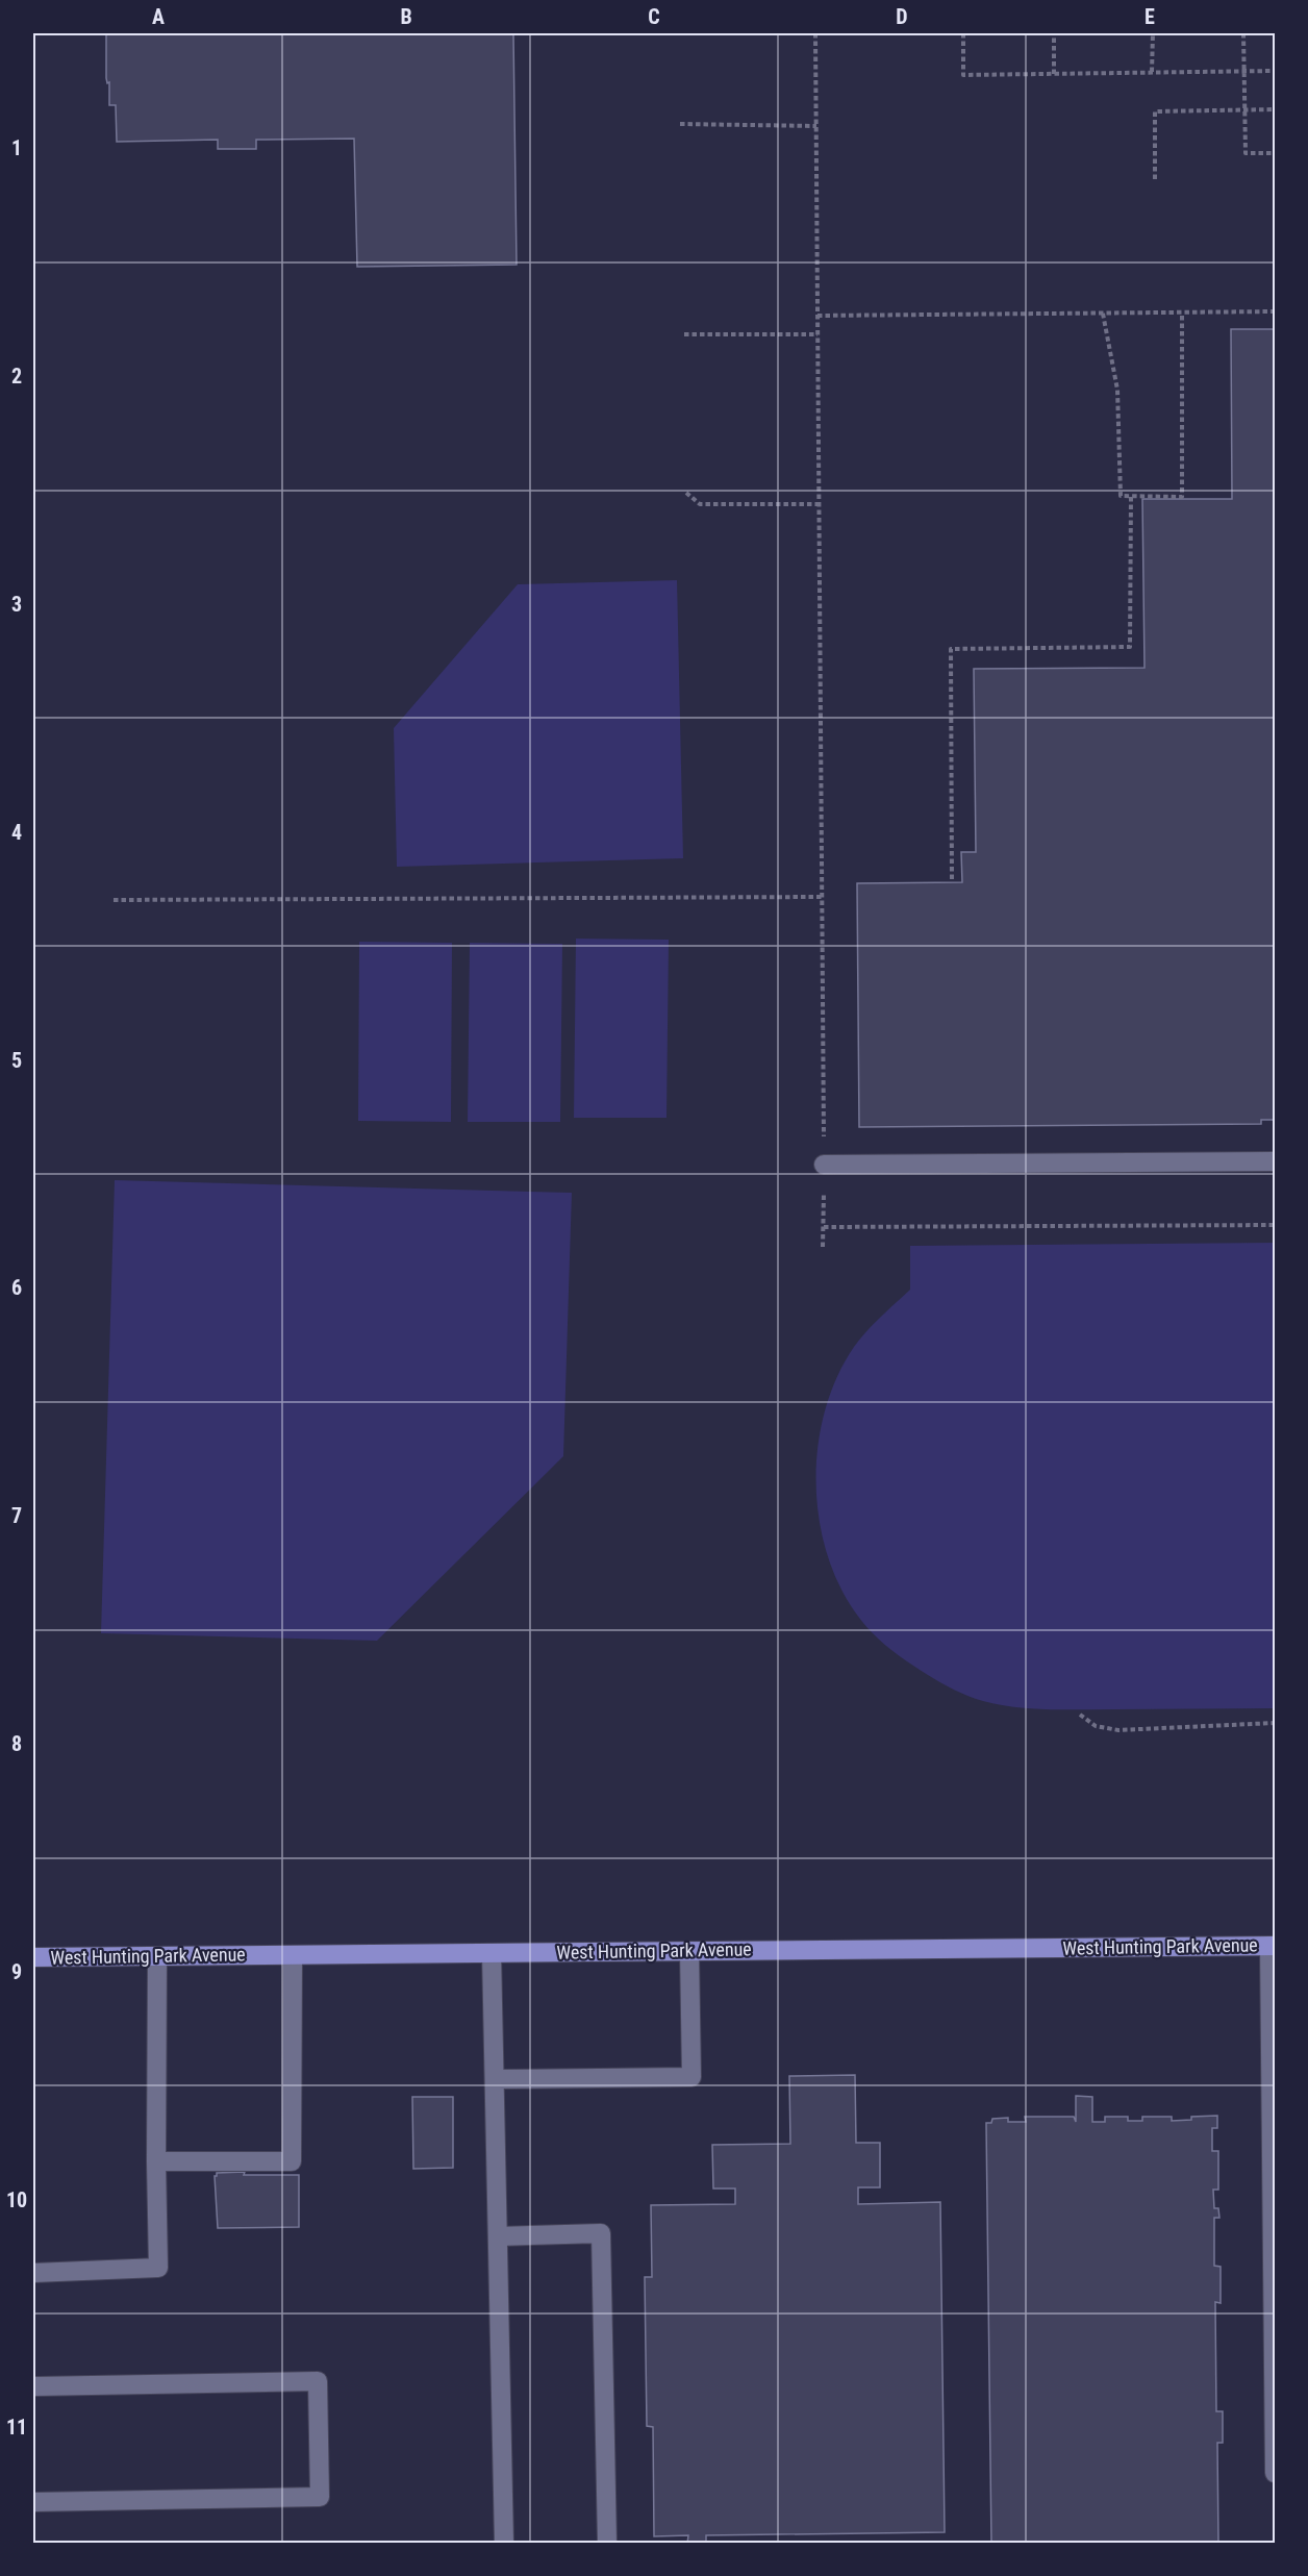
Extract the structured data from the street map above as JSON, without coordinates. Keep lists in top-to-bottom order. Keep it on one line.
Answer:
{"streets":{"main road":["West Hunting Park Avenue"]},"grid":{"columns":["A","B","C","D","E"],"rows":["1","2","3","4","5","6","7","8","9","10","11"]}}
